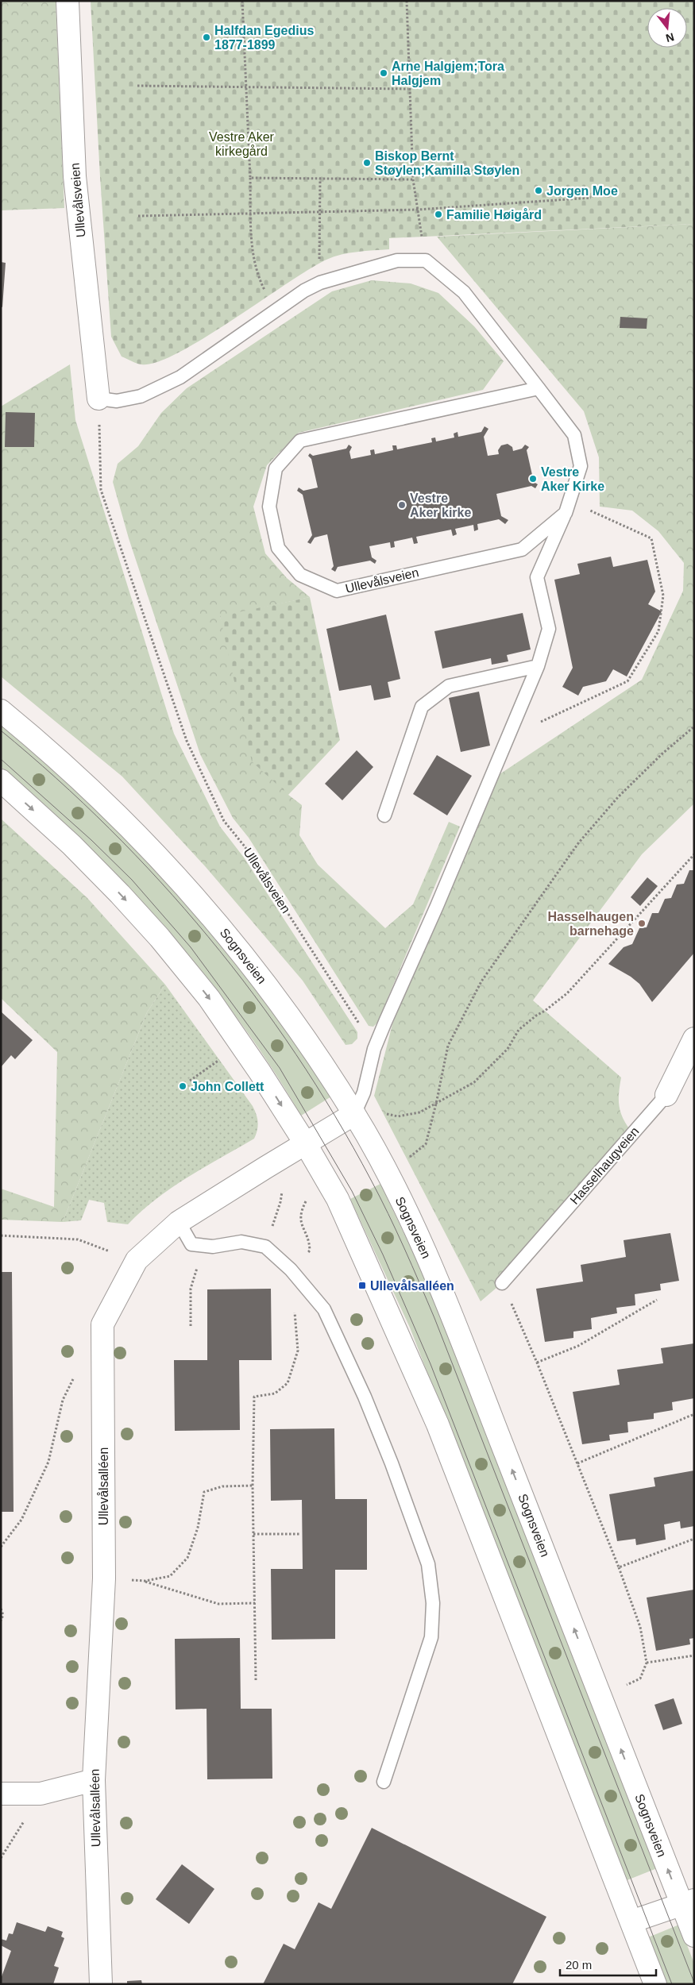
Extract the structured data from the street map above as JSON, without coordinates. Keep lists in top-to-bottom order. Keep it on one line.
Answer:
{"streets":{"main road":["Ullevålsveien","Sognsveien","Hasselhaugveien","Ullevålsalléen"]},"crossings":[["Sognsveien","Ullevålsalléen"]],"parks":["Vestre Aker kirkegård"],"places":{"other":["Halfdan Egedius 1877-1899","Arne Halgjem;Tora Halgjem","Biskop Bernt Støylen;Kamilla Støylen","Jorgen Moe","Familie Høigård","Vestre Aker Kirke","Vestre Aker kirke","Hasselhaugen barnehage","John Collett"],"transit":["Ullevålsalléen"]},"scale_bar":"20 m","north":"bottom"}
